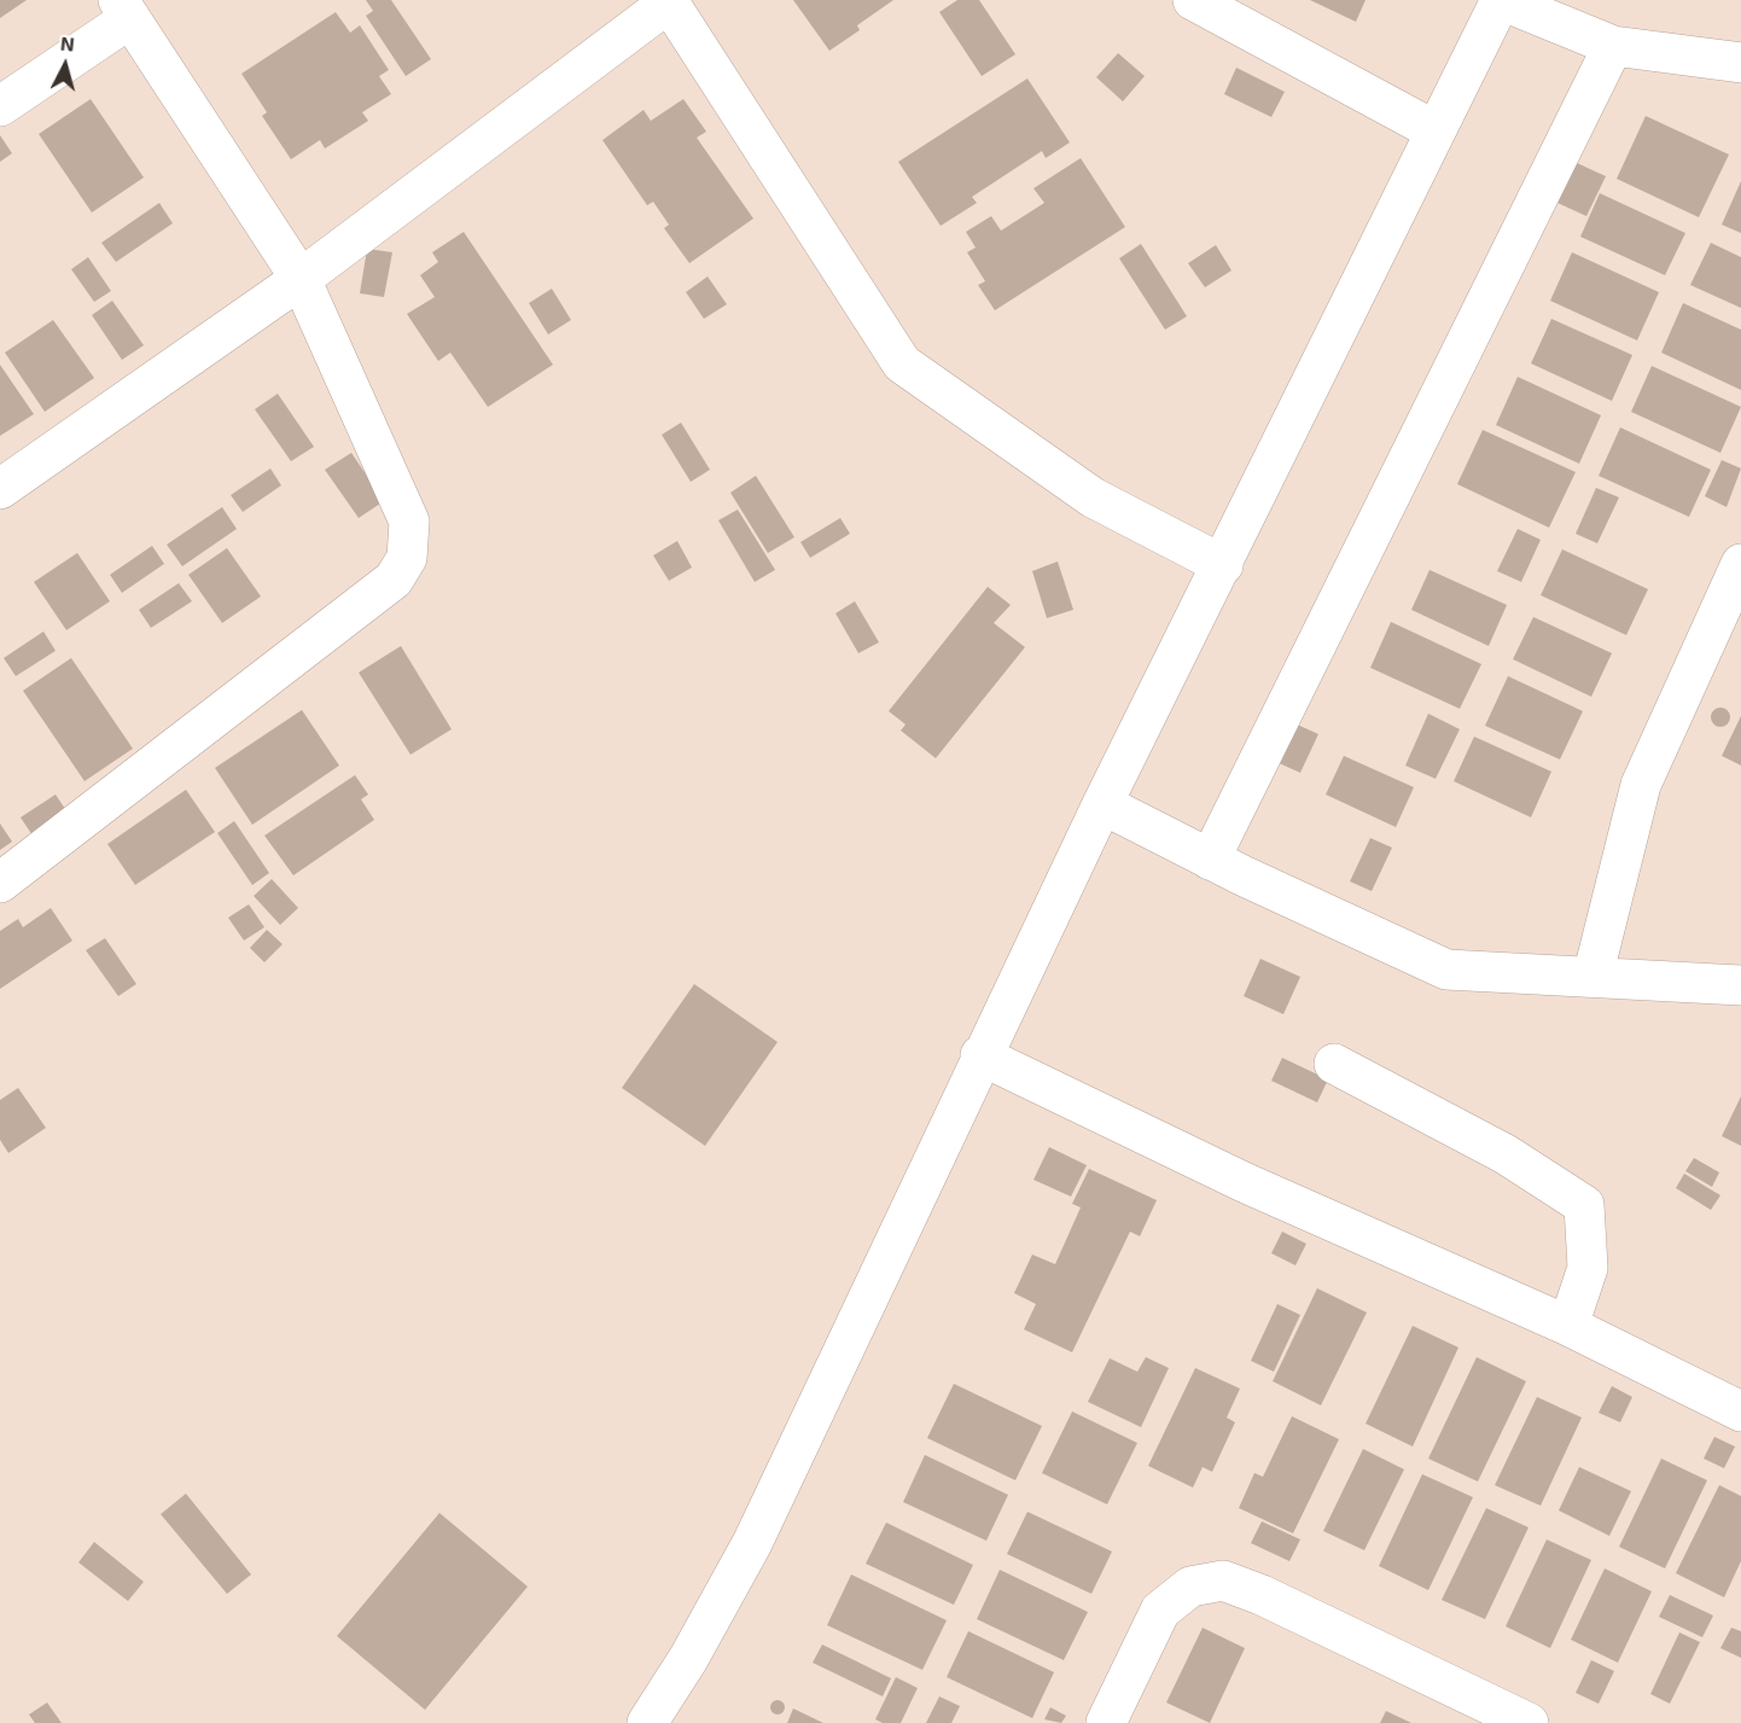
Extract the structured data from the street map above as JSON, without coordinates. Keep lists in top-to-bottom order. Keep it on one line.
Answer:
{"north":"top"}
